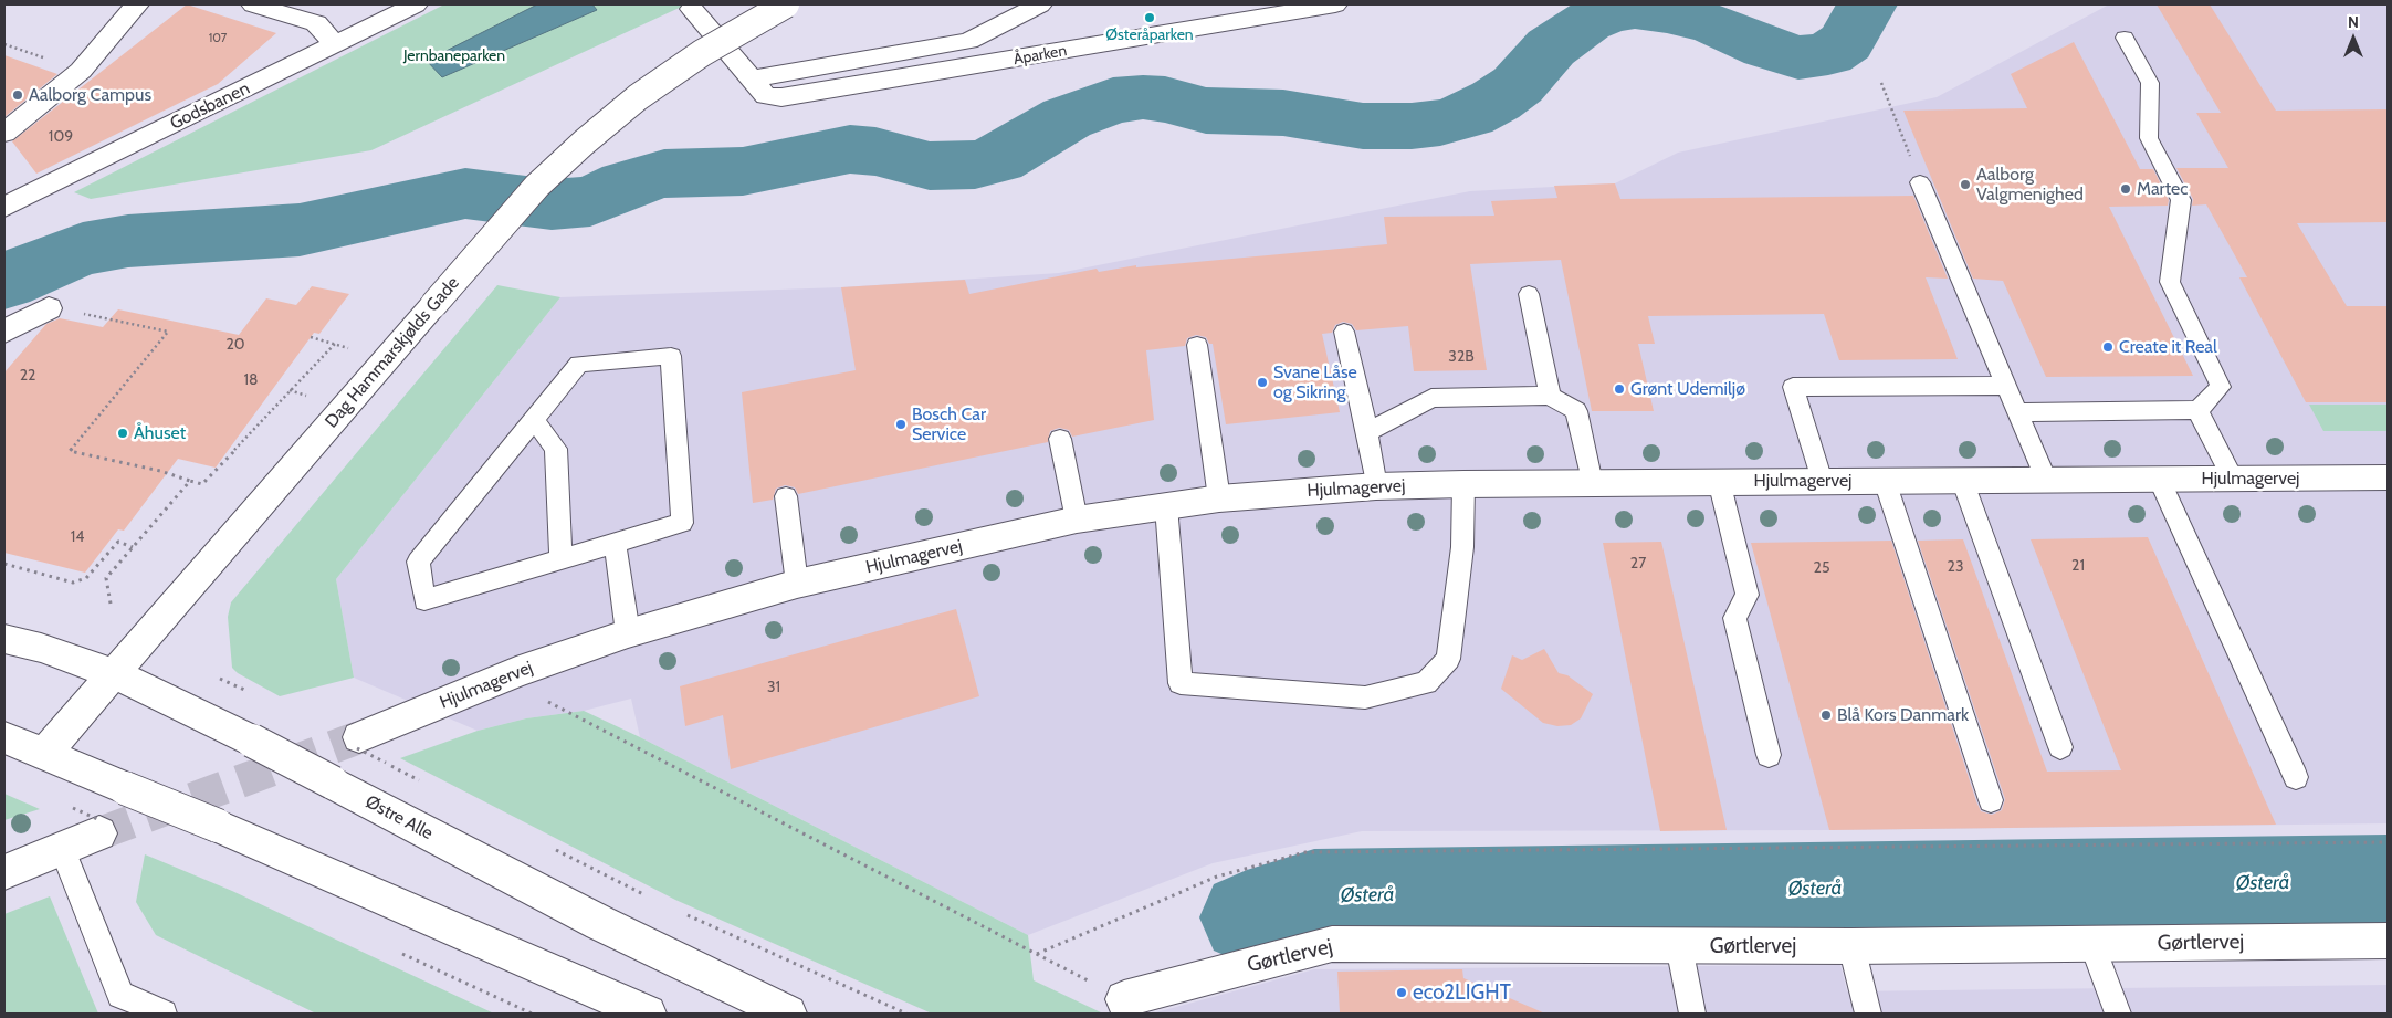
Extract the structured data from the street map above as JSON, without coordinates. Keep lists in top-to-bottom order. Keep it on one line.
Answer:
{"streets":{"street":["Åparken","Godsbanen","Dag Hammarskjølds Gade","Hjulmagervej","Østre Alle","Gørtlervej"]},"crossings":[["Dag Hammarskjølds Gade","Østre Alle"]],"water":["Østerå"],"parks":["Jernbaneparken"],"places":["Østeråparken","Aalborg Campus","Aalborg Valgmenighed","Martec","Create it Real","Svane Låse og Sikring","Grønt Udemiljø","Bosch Car Service","Åhuset","Blå Kors Danmark","eco2LIGHT"],"house_numbers":["107","109","20","32B","22","18","14","27","21","23","25","31"],"north":"top"}
